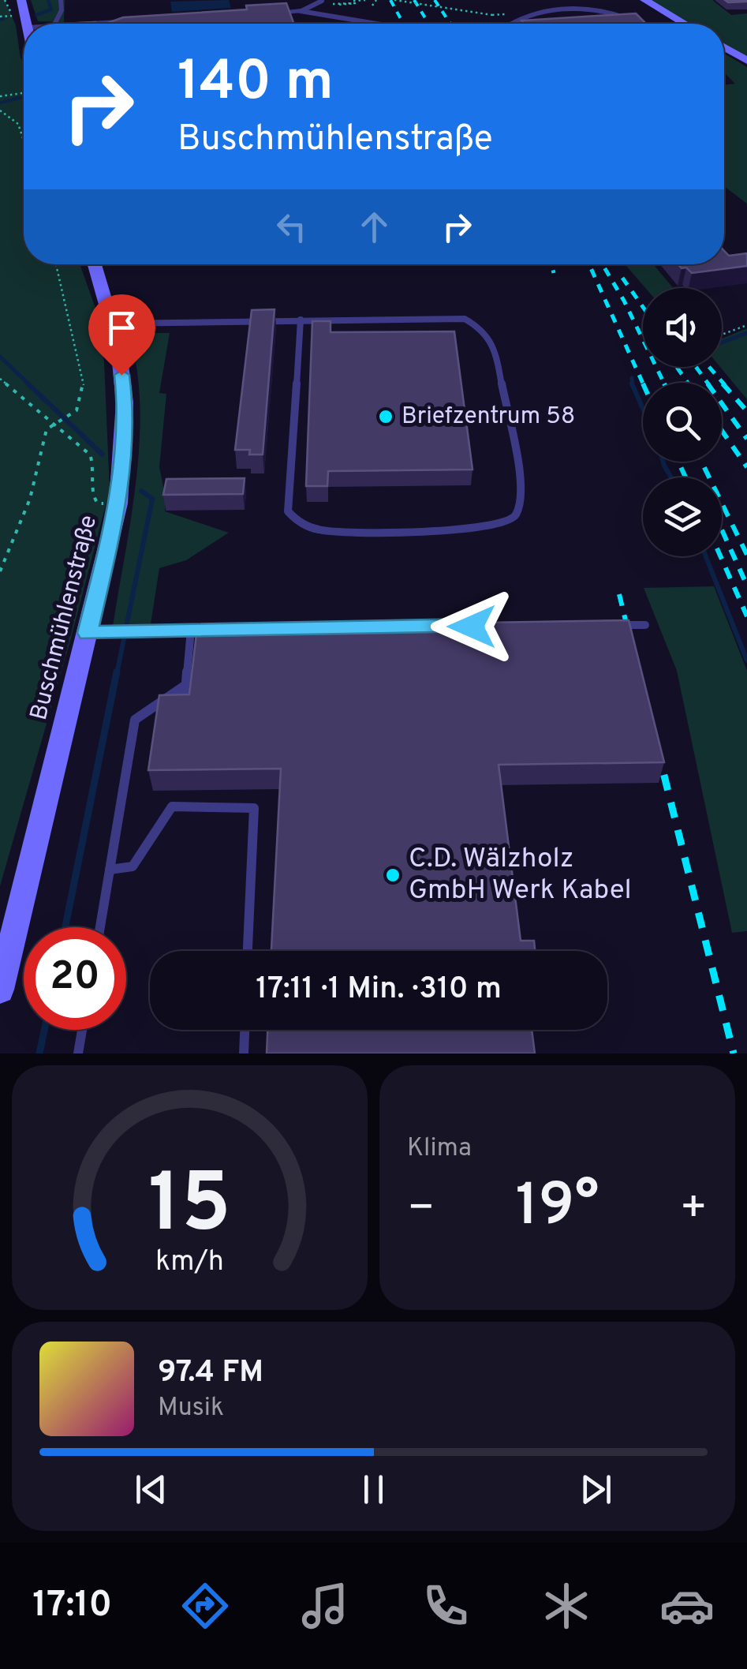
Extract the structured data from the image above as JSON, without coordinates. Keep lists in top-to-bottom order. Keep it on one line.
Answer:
{"streets":{"street":["Buschmühlenstraße"]},"places":["Briefzentrum 58","C.D. Wälzholz GmbH Werk Kabel"],"page":{"turn":["140 m","Buschmühlenstraße"],"limit":"20","trip":"17:11 · 1 Min. · 310 m","tile":"Klima","heat":["−","19°","+"],"song":["97.4 FM","Musik"],"tabs":"17:10","gauge":["15","km/h"]}}
